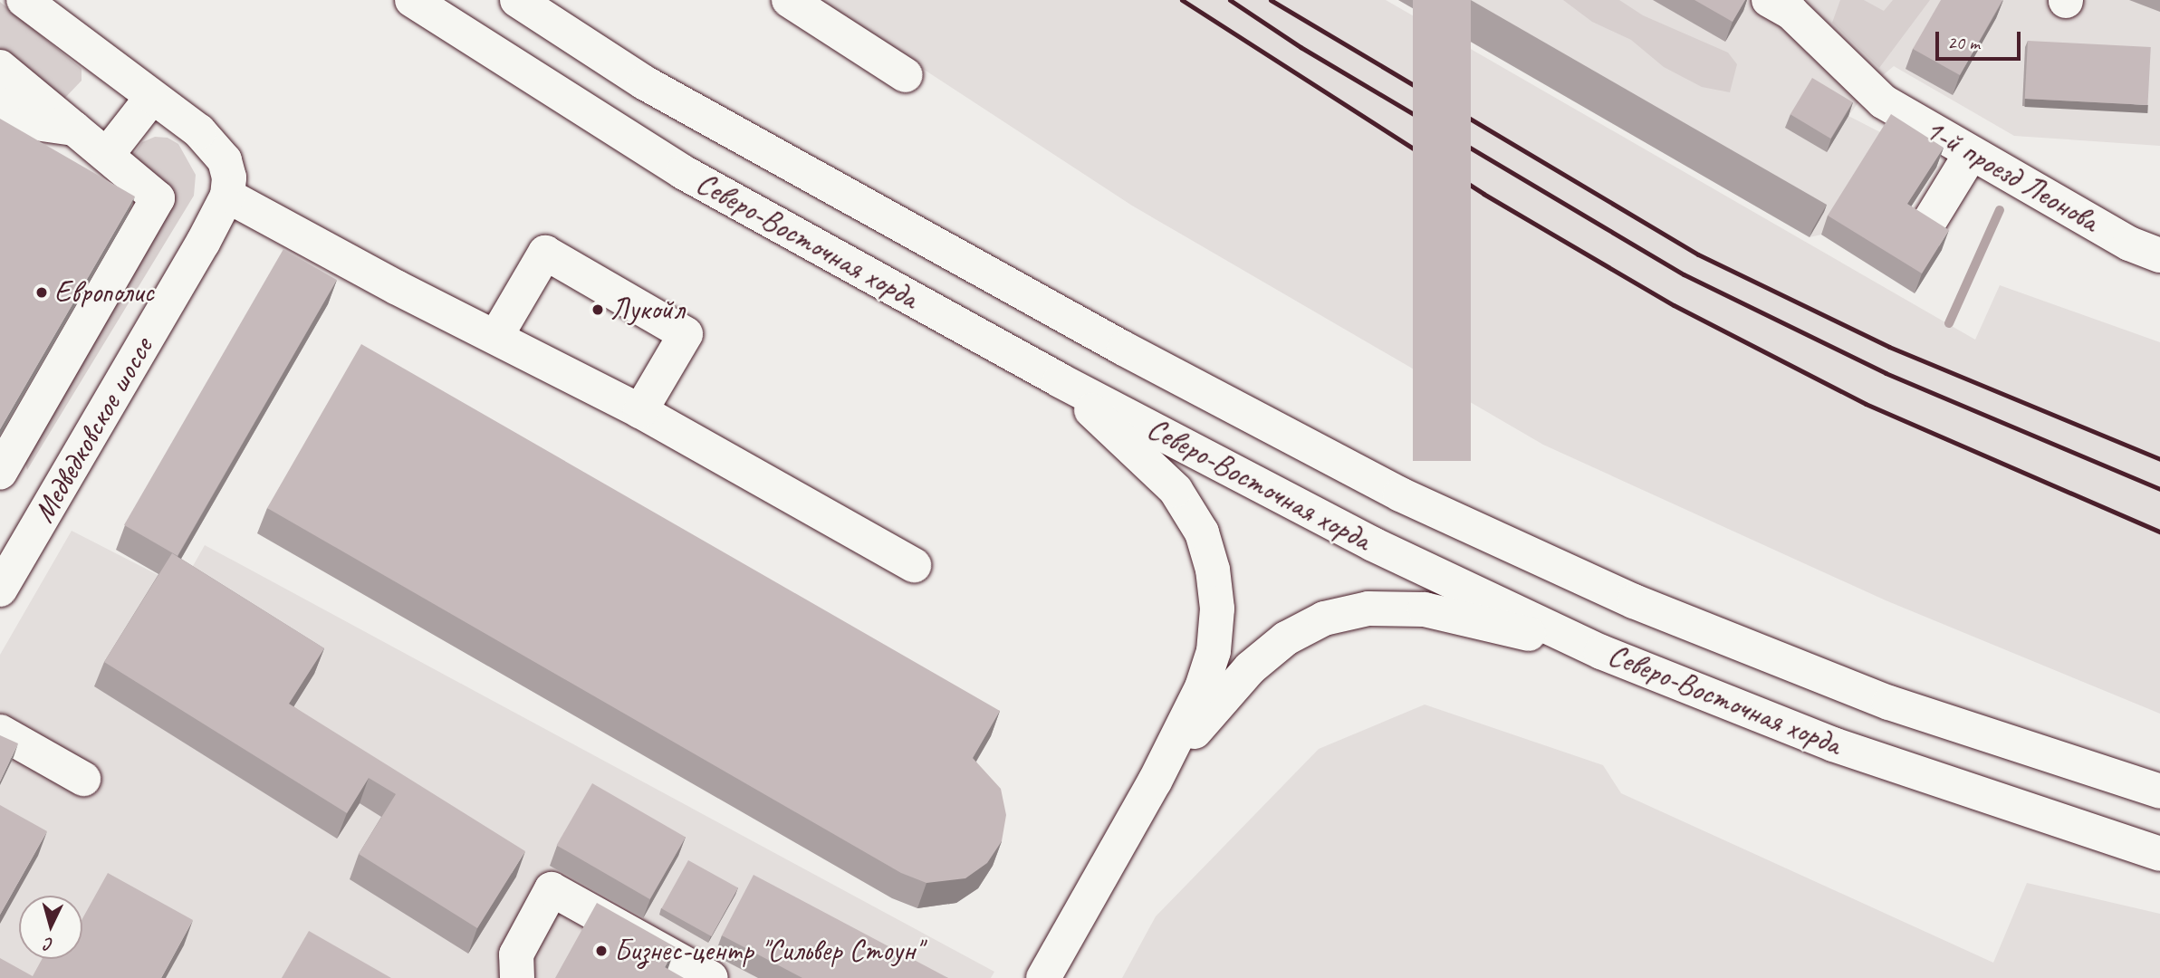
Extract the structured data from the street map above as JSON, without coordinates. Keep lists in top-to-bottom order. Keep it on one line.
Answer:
{"streets":{"main road":["1-й проезд Леонова","Северо-Восточная хорда","Медведковское шоссе"]},"places":["Европолис","Лукойл","Бизнес-центр \"Сильвер Стоун\""],"scale_bar":"20 m","north":"bottom"}
